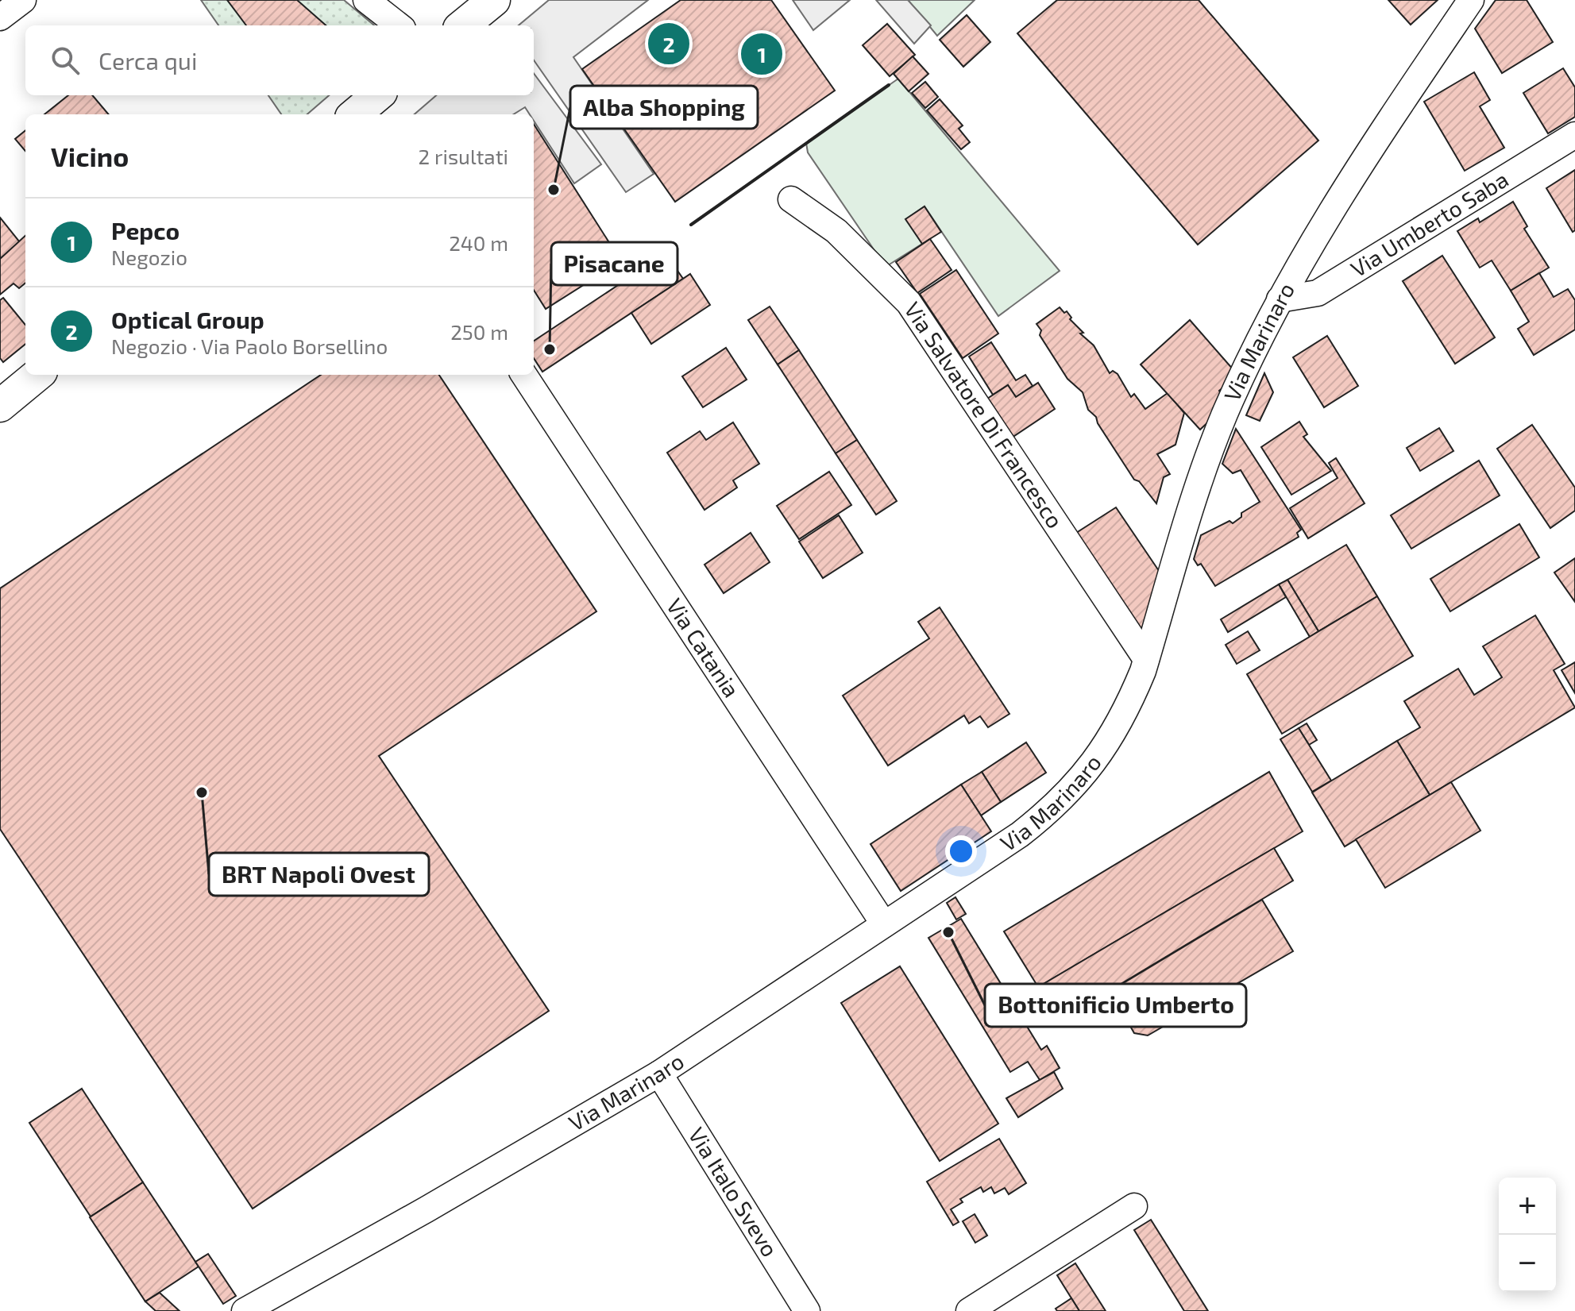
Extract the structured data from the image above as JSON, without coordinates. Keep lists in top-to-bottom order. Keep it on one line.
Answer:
{"streets":{"street":["Via Umberto Saba","Via Marinaro","Via Salvatore Di Francesco","Via Catania","Via Italo Svevo"]},"crossings":[["Via Umberto Saba","Via Marinaro"],["Via Marinaro","Via Salvatore Di Francesco"],["Via Marinaro","Via Catania"],["Via Marinaro","Via Italo Svevo"]],"places":["Alba Shopping","Pisacane","BRT Napoli Ovest","Bottonificio Umberto"],"page":{"pins":["2","1"],"search":"Cerca qui","heading":["Vicino","2 risultati"],"list":[{"mark":"1","name":"Pepco","note":"Negozio","value":"240 m"},{"mark":"2","name":"Optical Group","note":"Negozio · Via Paolo Borsellino","value":"250 m"}],"map_buttons":["+","−"]}}
